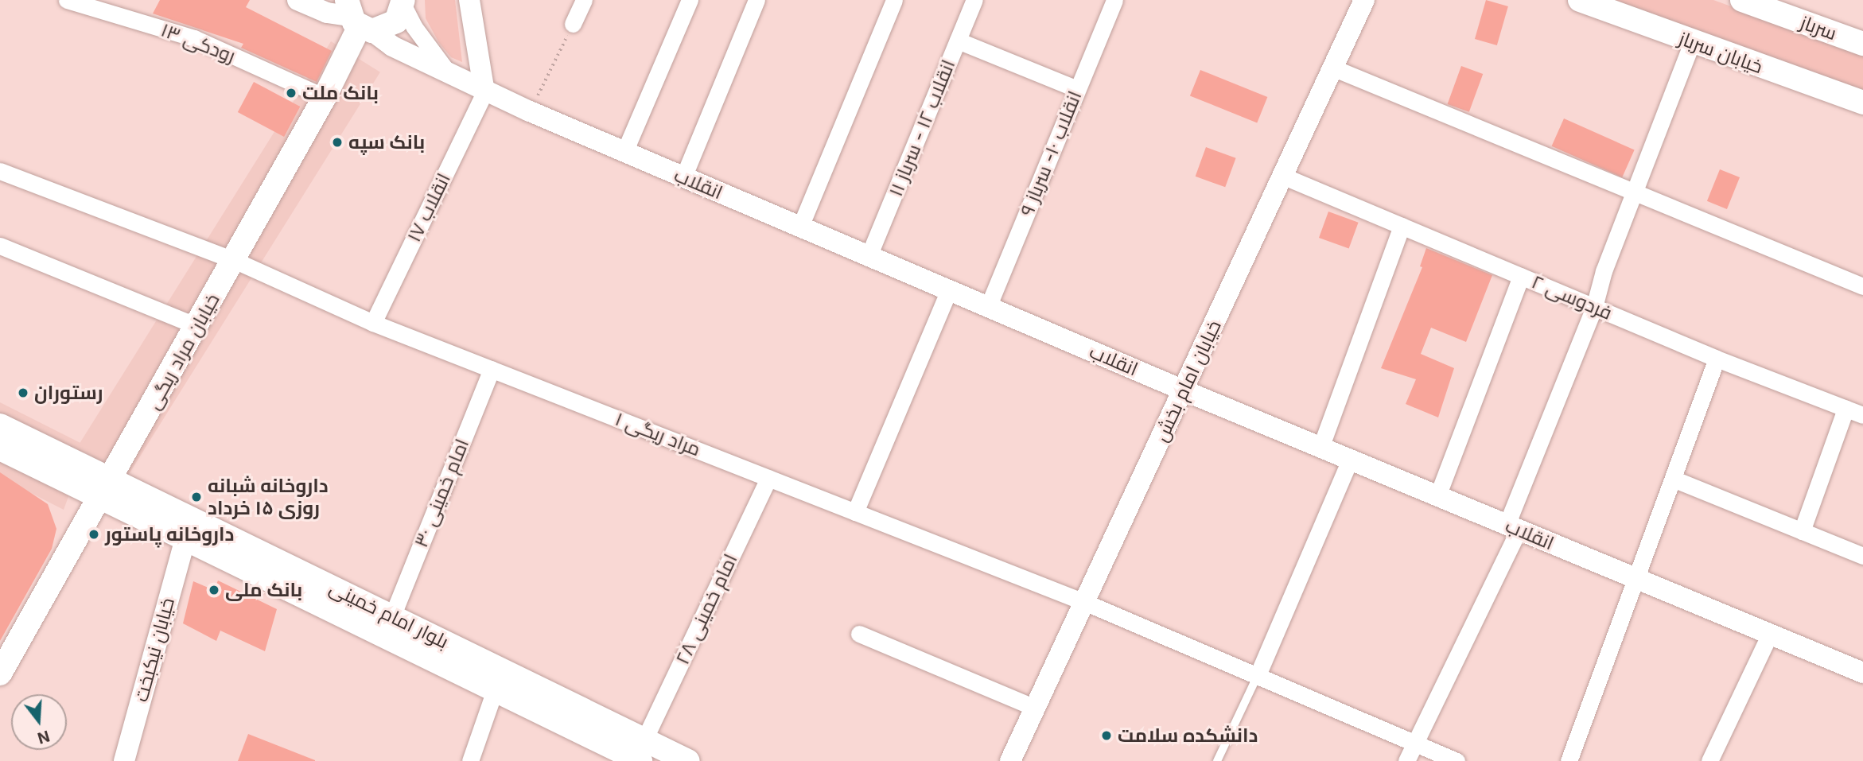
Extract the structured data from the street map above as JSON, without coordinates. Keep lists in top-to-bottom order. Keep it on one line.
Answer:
{"streets":{"main road":["سرباز","خیابان سرباز","خیابان مراد ریگی","بلوار امام خمینی"],"street":["رودکی ۱۳","انقلاب ۱۲ - سرباز ۱۱","انقلاب ۱۰- سرباز ۹","انقلاب","انقلاب ۱۷","فردوسی ۲","خیابان امام بخش","مراد ریگی ۱","امام خمینی ۳۰","امام خمینی ۲۸","خیابان نیکبخت"]},"crossings":[["رودکی ۱۳","خیابان مراد ریگی"],["انقلاب ۱۲ - سرباز ۱۱","انقلاب"],["انقلاب ۱۰- سرباز ۹","انقلاب"],["انقلاب","انقلاب ۱۷"],["انقلاب","خیابان مراد ریگی"],["انقلاب","خیابان امام بخش"],["انقلاب ۱۷","مراد ریگی ۱"],["فردوسی ۲","خیابان امام بخش"],["خیابان مراد ریگی","مراد ریگی ۱"],["خیابان مراد ریگی","بلوار امام خمینی"],["خیابان امام بخش","مراد ریگی ۱"],["مراد ریگی ۱","امام خمینی ۳۰"],["مراد ریگی ۱","امام خمینی ۲۸"],["امام خمینی ۳۰","بلوار امام خمینی"],["امام خمینی ۲۸","بلوار امام خمینی"],["بلوار امام خمینی","خیابان نیکبخت"]],"places":["بانک ملت","بانک سپه","رستوران","داروخانه شبانه روزی ۱۵ خرداد","داروخانه پاستور","بانک ملی","دانشکده سلامت"],"north":"bottom"}
